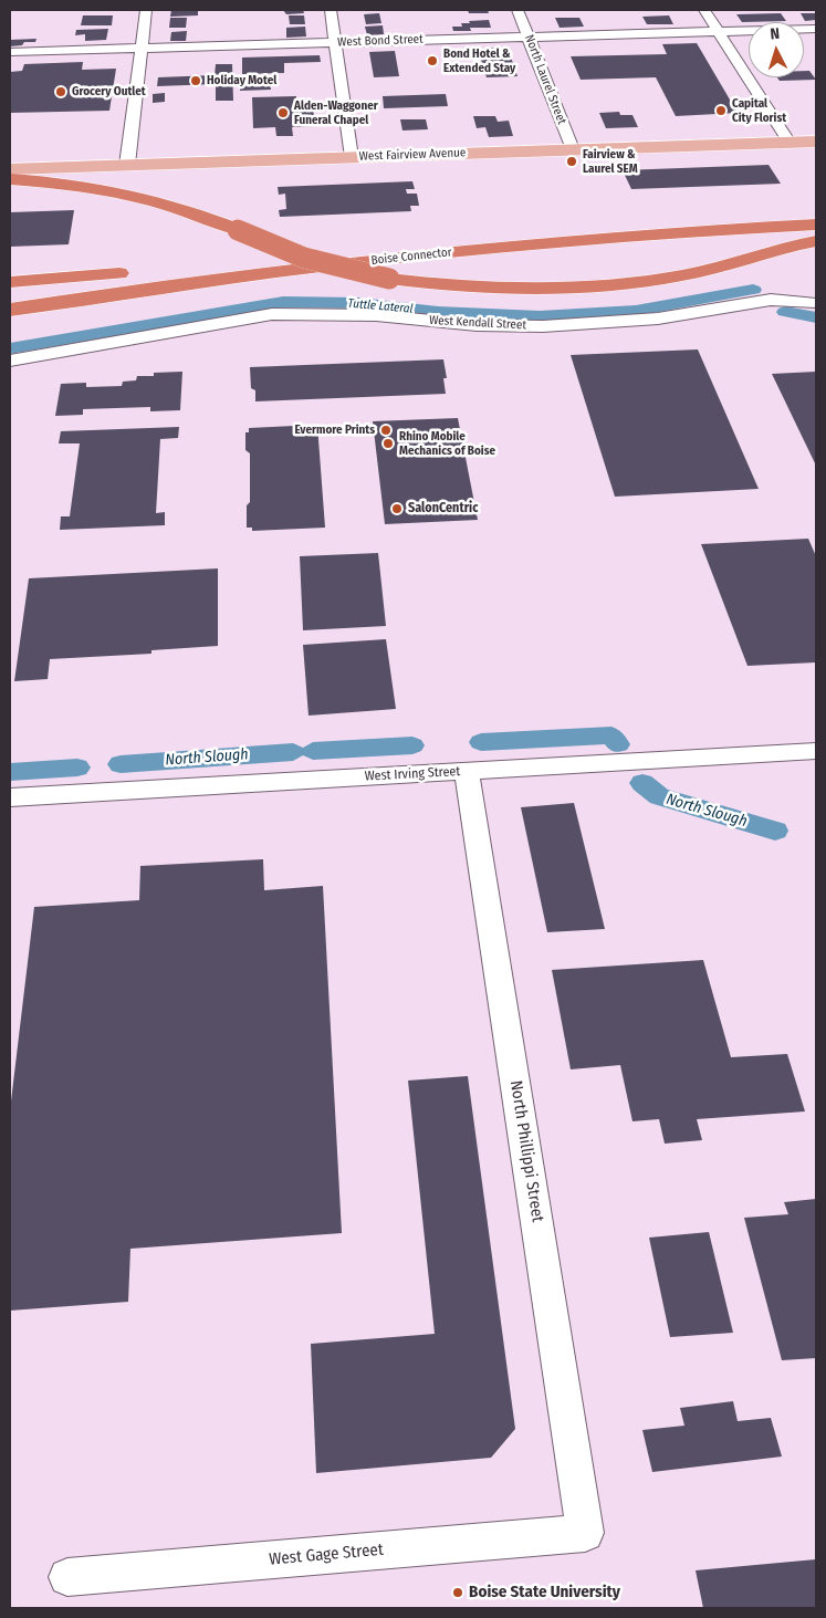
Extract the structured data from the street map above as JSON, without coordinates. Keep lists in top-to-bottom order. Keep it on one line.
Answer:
{"streets":{"highway":["Boise Connector"],"main road":["West Fairview Avenue"],"street":["West Bond Street","North Laurel Street","West Kendall Street","West Irving Street","North Phillippi Street","West Gage Street"]},"crossings":[["West Bond Street","North Laurel Street"],["North Laurel Street","West Fairview Avenue"],["West Irving Street","North Phillippi Street"],["North Phillippi Street","West Gage Street"]],"water":["Tuttle Lateral","North Slough"],"places":["Bond Hotel & Extended Stay","Holiday Motel","Grocery Outlet","Capital City Florist","Alden-Waggoner Funeral Chapel","Fairview & Laurel SEM","Evermore Prints","Rhino Mobile Mechanics of Boise","SalonCentric","Boise State University"],"north":"top"}
